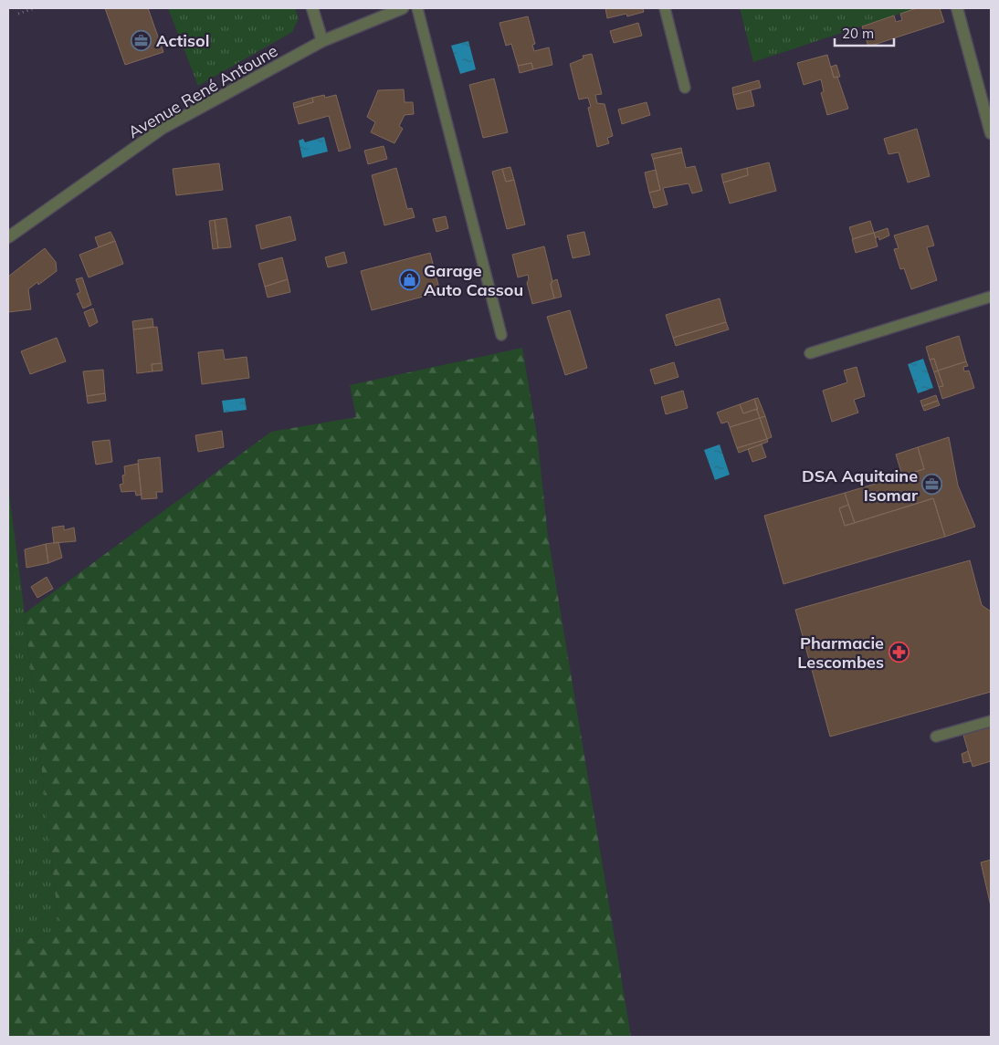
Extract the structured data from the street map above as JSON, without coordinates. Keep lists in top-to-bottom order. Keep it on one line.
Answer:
{"streets":{"street":["Avenue René Antoune"]},"places":{"office":["Actisol","DSA Aquitaine Isomar"],"shop":["Garage Auto Cassou"],"pharmacy":["Pharmacie Lescombes"]},"scale_bar":"20 m"}
